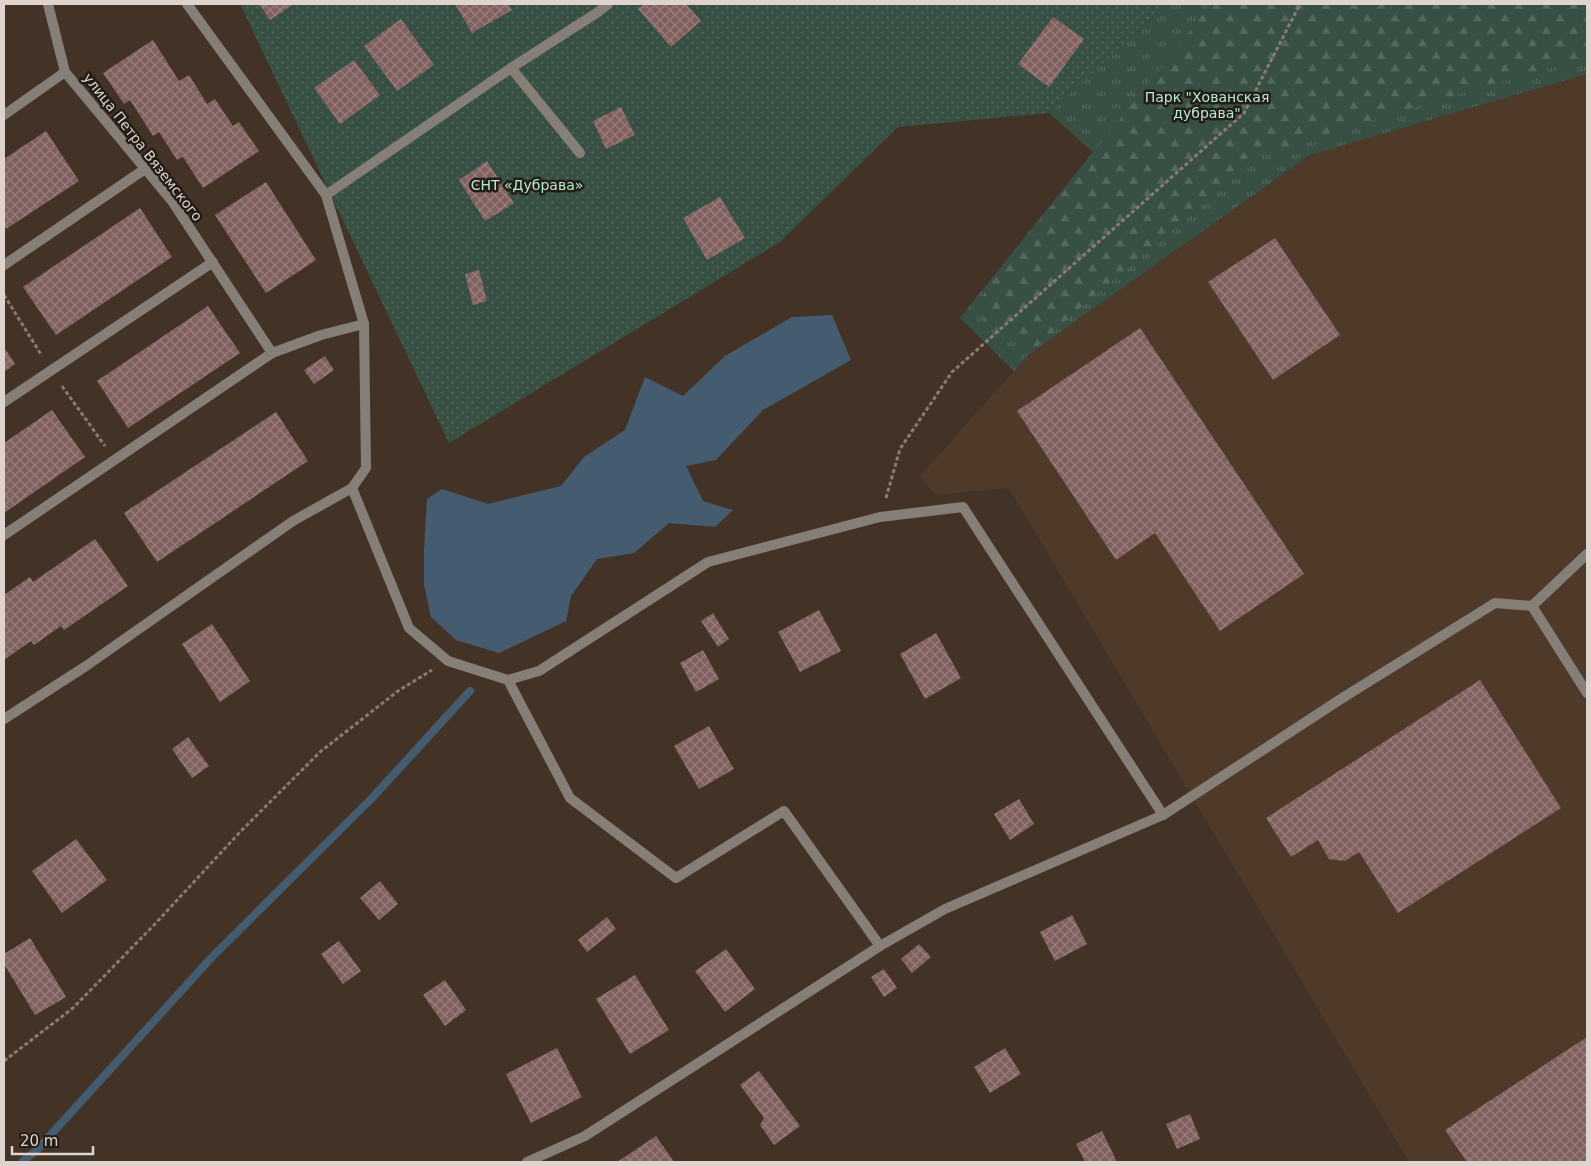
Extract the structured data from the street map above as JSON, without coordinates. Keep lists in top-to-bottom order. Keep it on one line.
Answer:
{"streets":{"street":["улица Петра Вяземского"]},"parks":["Парк \"Хованская дубрава\"","СНТ «Дубрава»"],"scale_bar":"20 m"}
